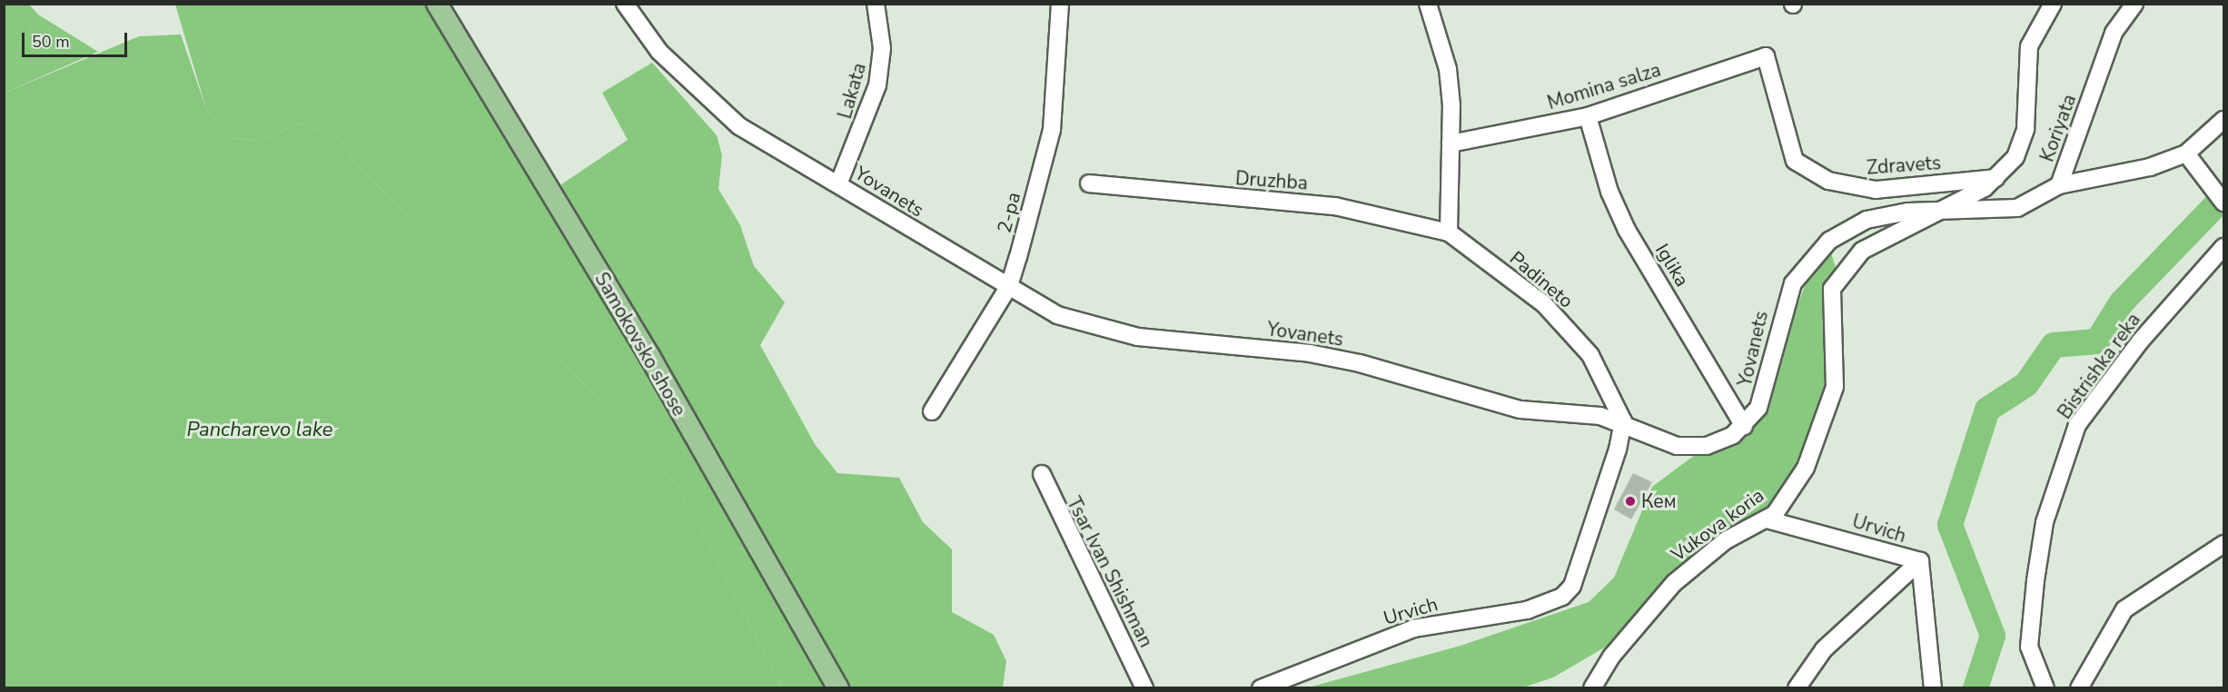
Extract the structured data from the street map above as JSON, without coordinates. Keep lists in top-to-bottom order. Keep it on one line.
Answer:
{"streets":{"main road":["Samokovsko shose"],"street":["Momina salza","Lakata","Koriyata","Zdravets","Druzhba","Yovanets","2-ра","Iglika","Padineto","Bistrishka reka","Vukova koria","Urvich","Tsar Ivan Shishman"]},"crossings":[["Momina salza","Zdravets"],["Momina salza","Iglika"],["Lakata","Yovanets"],["Koriyata","Yovanets"],["Koriyata","Vukova koria"],["Druzhba","Padineto"],["Yovanets","2-ра"],["Yovanets","Iglika"],["Yovanets","Padineto"],["Yovanets","Vukova koria"],["Yovanets","Urvich"],["Padineto","Urvich"],["Vukova koria","Urvich"]],"water":["Pancharevo lake"],"places":["Кем"],"scale_bar":"50 m"}
